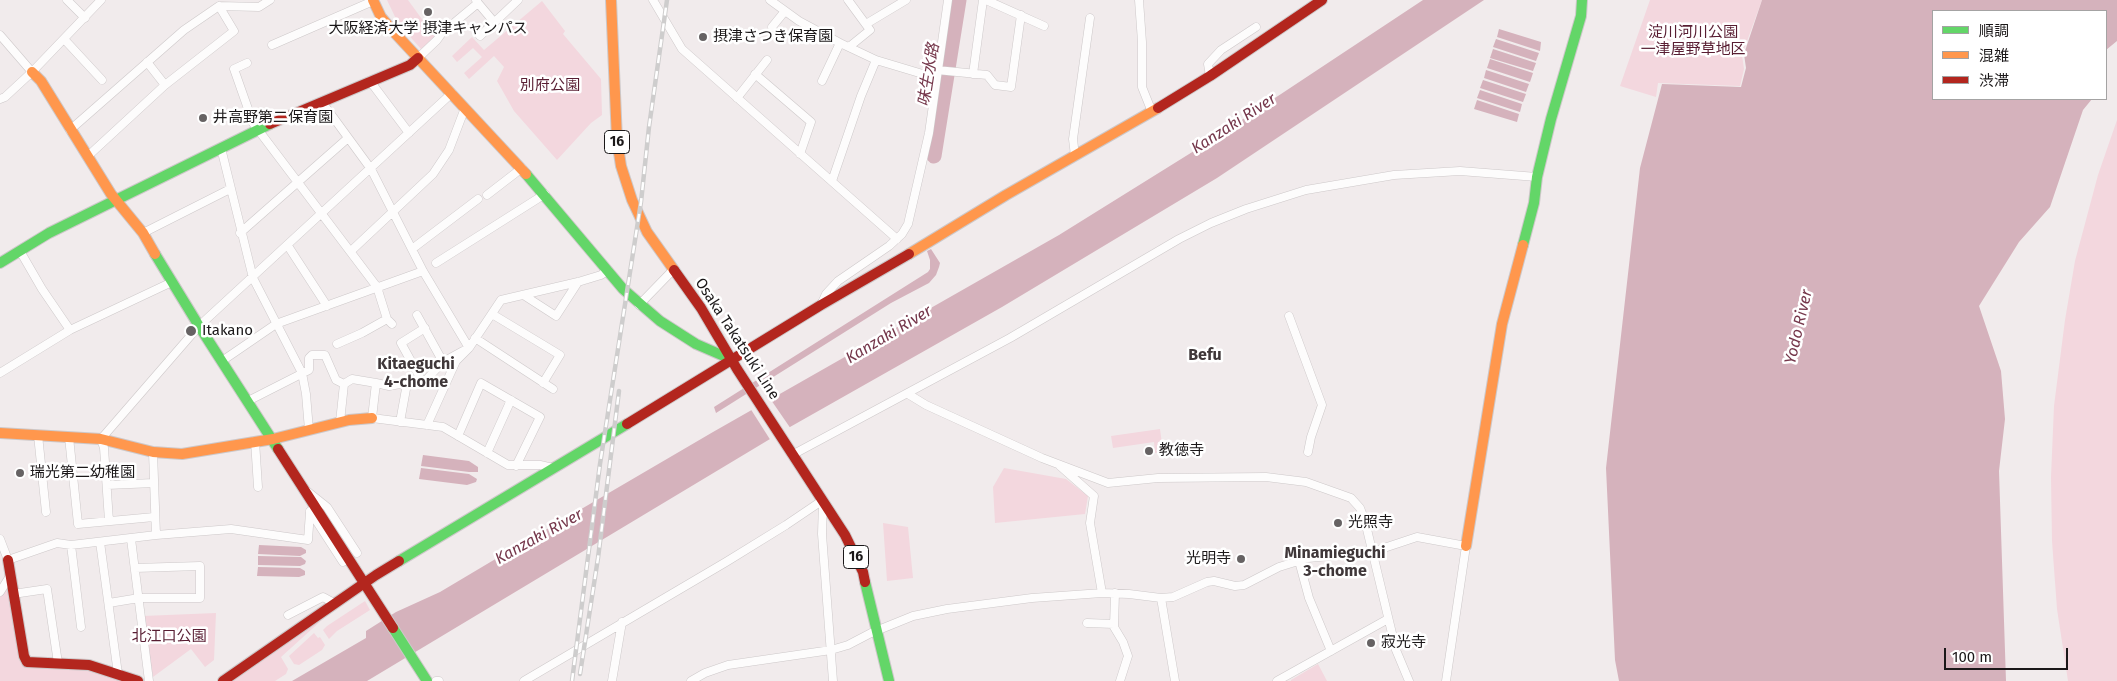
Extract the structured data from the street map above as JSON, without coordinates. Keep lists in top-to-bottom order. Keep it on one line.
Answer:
{"streets":{"street":["16","Osaka Takatsuki Line"]},"districts":["Befu","Kitaeguchi 4-chome","Minamieguchi 3-chome"],"water":["味生水路","Kanzaki River","Yodo River"],"parks":["淀川河川公園 一津屋野草地区","別府公園","北江口公園"],"places":["大阪経済大学 摂津キャンパス","摂津さつき保育園","井高野第二保育園","Itakano","教徳寺","瑞光第二幼稚園","光照寺","光明寺","寂光寺"],"legend":["順調","混雑","渋滞"],"scale_bar":"100 m"}
